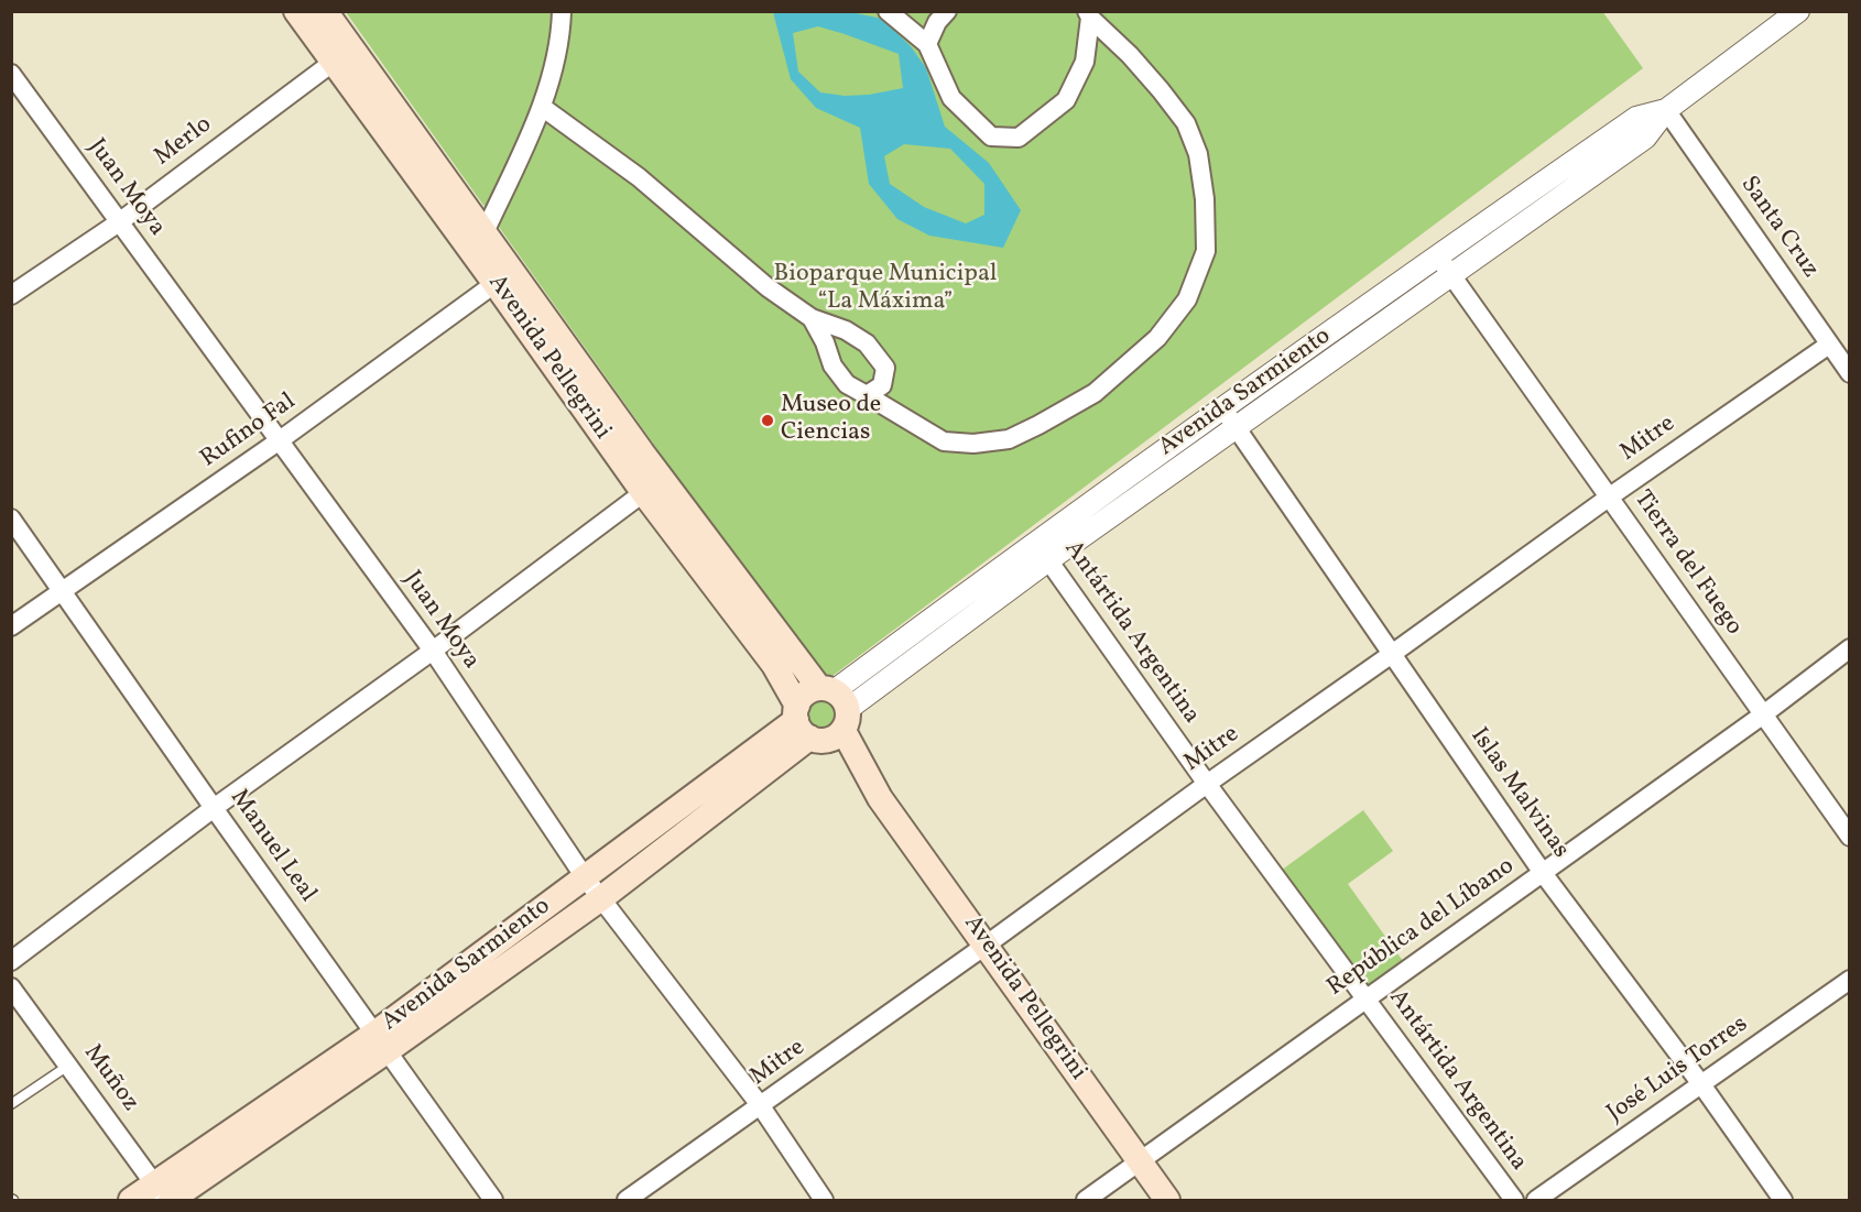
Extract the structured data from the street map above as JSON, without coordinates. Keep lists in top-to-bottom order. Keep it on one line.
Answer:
{"streets":{"main road":["Avenida Pellegrini","Avenida Sarmiento"],"street":["Merlo","Juan Moya","Santa Cruz","Rufino Fal","Mitre","Tierra del Fuego","Antártida Argentina","Islas Malvinas","Manuel Leal","República del Líbano","José Luis Torres","Muñoz"]},"crossings":[["Merlo","Juan Moya"],["Merlo","Avenida Pellegrini"],["Juan Moya","Avenida Sarmiento"],["Juan Moya","Rufino Fal"],["Juan Moya","Mitre"],["Santa Cruz","Avenida Sarmiento"],["Santa Cruz","Mitre"],["Avenida Pellegrini","Avenida Sarmiento"],["Avenida Pellegrini","Rufino Fal"],["Avenida Pellegrini","Mitre"],["Avenida Pellegrini","República del Líbano"],["Avenida Sarmiento","Tierra del Fuego"],["Avenida Sarmiento","Antártida Argentina"],["Avenida Sarmiento","Islas Malvinas"],["Avenida Sarmiento","Manuel Leal"],["Avenida Sarmiento","Muñoz"],["Rufino Fal","Manuel Leal"],["Mitre","Tierra del Fuego"],["Mitre","Antártida Argentina"],["Mitre","Islas Malvinas"],["Tierra del Fuego","República del Líbano"],["Antártida Argentina","República del Líbano"],["Islas Malvinas","República del Líbano"],["Islas Malvinas","José Luis Torres"]],"parks":["Bioparque Municipal “La Máxima”"],"places":["Museo de Ciencias"]}
